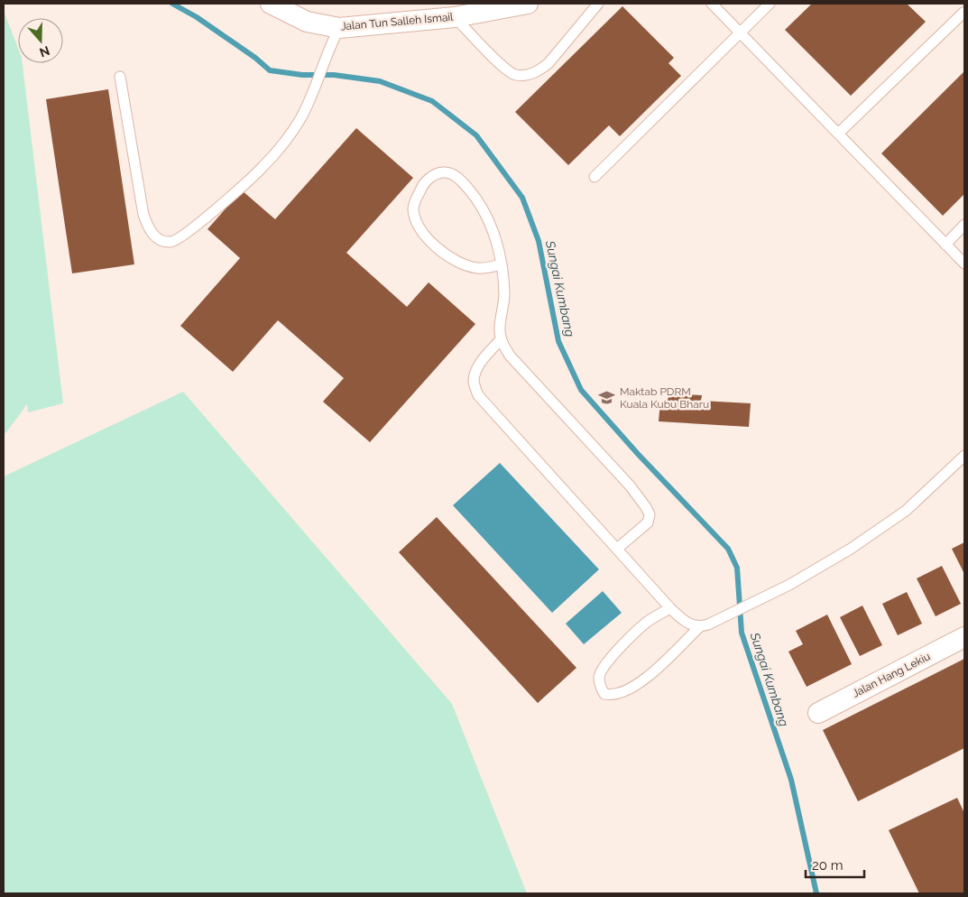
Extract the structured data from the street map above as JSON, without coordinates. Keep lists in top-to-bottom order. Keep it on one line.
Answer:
{"streets":{"street":["Jalan Tun Salleh Ismail","Jalan Hang Lekiu"]},"water":["Sungai Kumbang"],"places":{"school or university":["Maktab PDRM Kuala Kubu Bharu"]},"scale_bar":"20 m","north":"bottom"}
